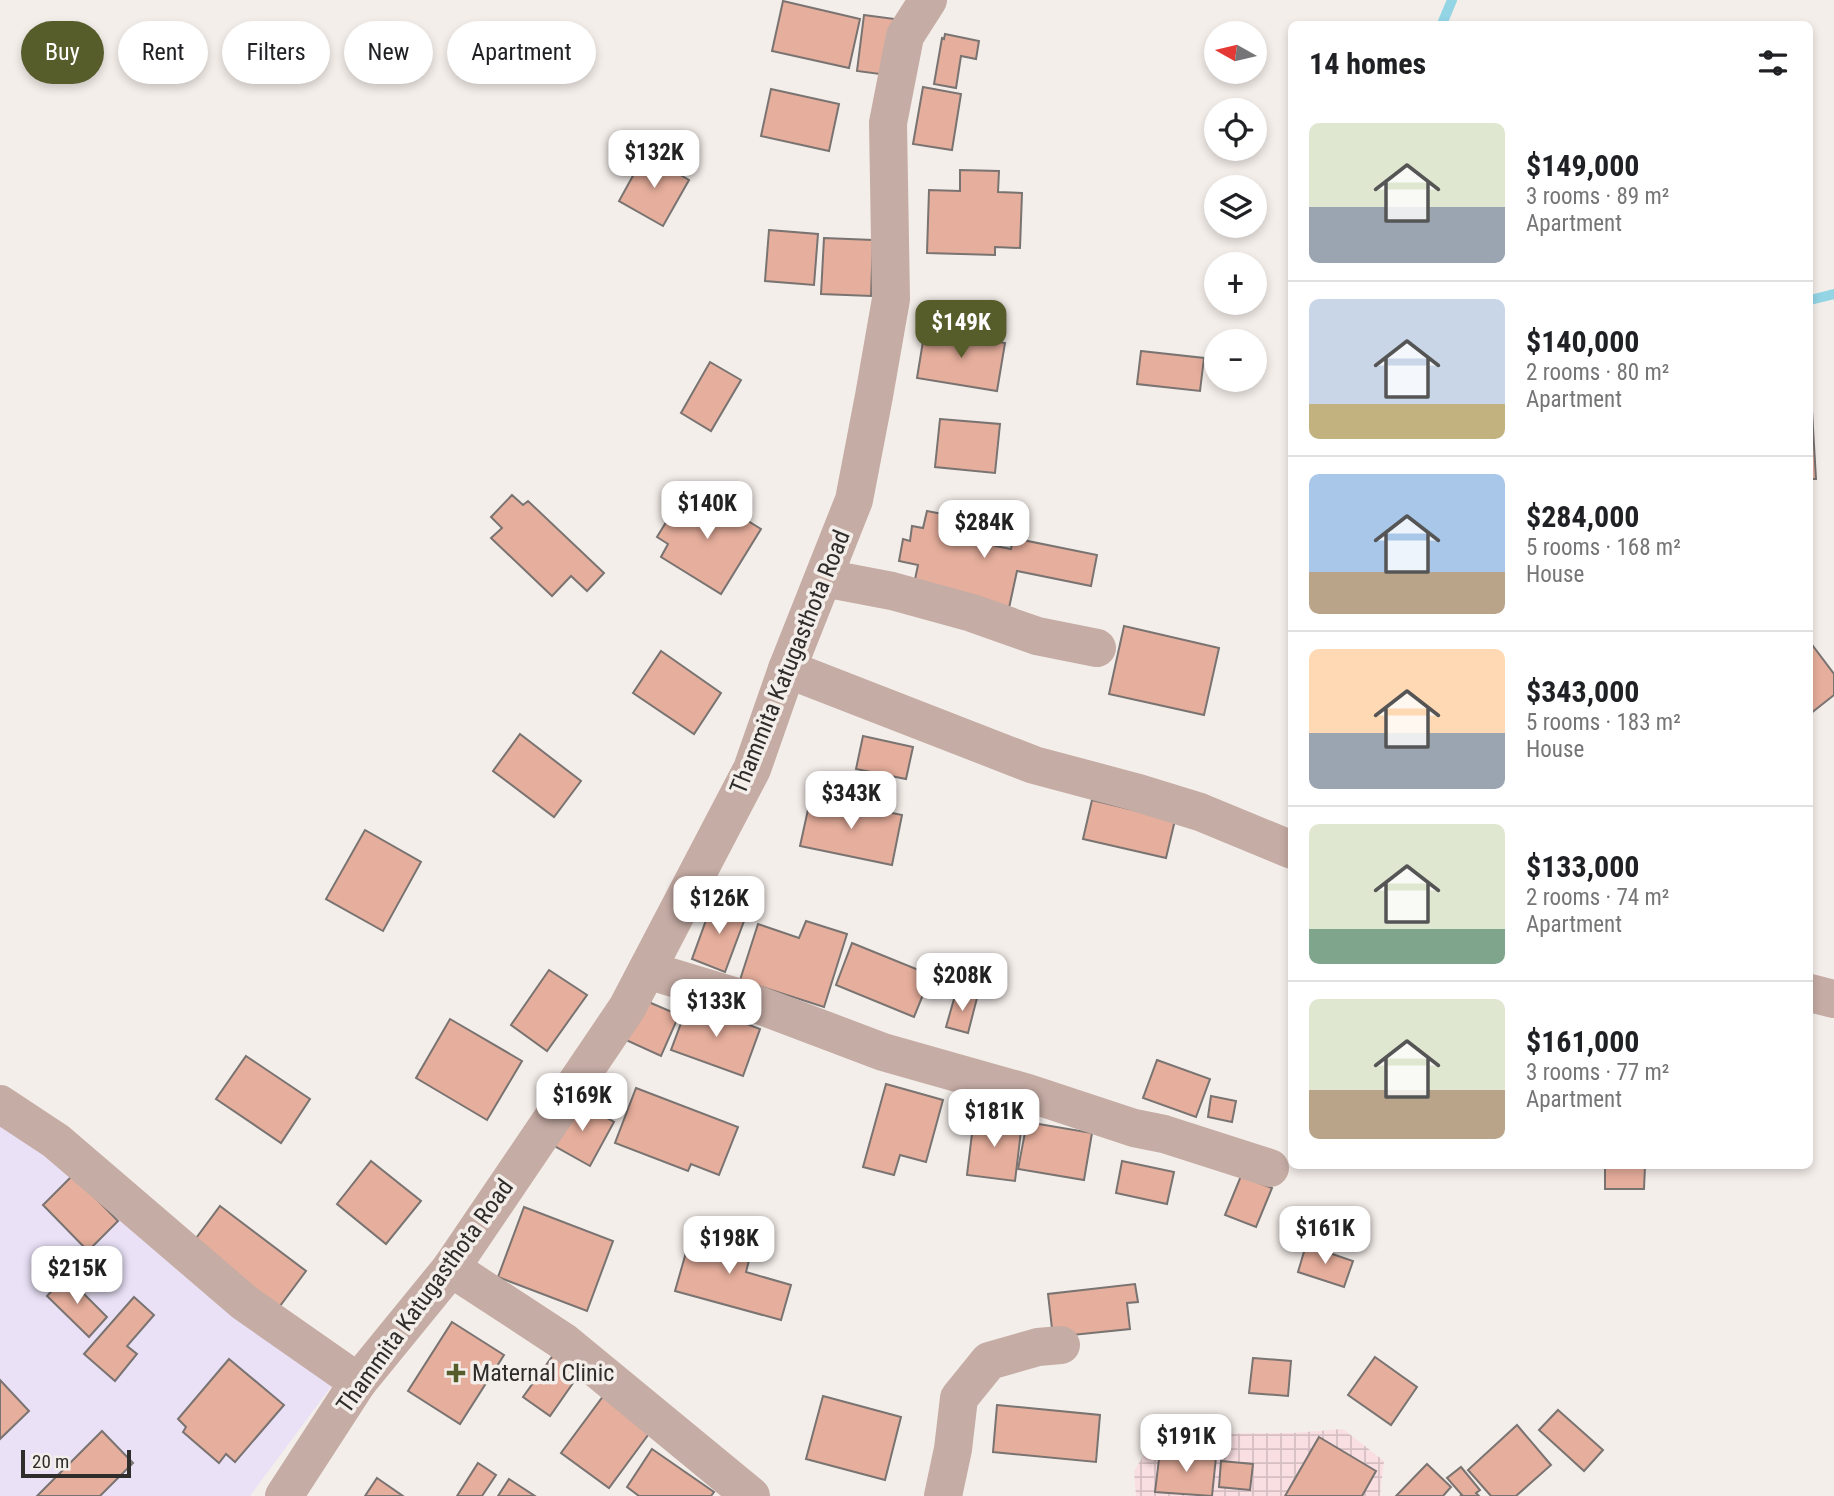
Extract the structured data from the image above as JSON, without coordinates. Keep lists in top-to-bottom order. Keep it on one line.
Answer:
{"streets":{"street":["Thammita Katugasthota Road"]},"places":{"health":["Maternal Clinic"]},"scale_bar":"20 m","north":"left","page":{"map_buttons":["+","−"],"chip":["Buy","Rent","Filters","New","Apartment"],"heading":"14 homes","list":[{"name":"$149,000","note":"3 rooms · 89 m² · Apartment"},{"name":"$140,000","note":"2 rooms · 80 m² · Apartment"},{"name":"$284,000","note":"5 rooms · 168 m² · House"},{"name":"$343,000","note":"5 rooms · 183 m² · House"},{"name":"$133,000","note":"2 rooms · 74 m² · Apartment"},{"name":"$161,000","note":"3 rooms · 77 m² · Apartment"}],"price":["$132K","$149K","$140K","$284K","$343K","$126K","$208K","$133K","$169K","$181K","$161K","$198K","$215K","$191K"],"scale":"20 m"}}
